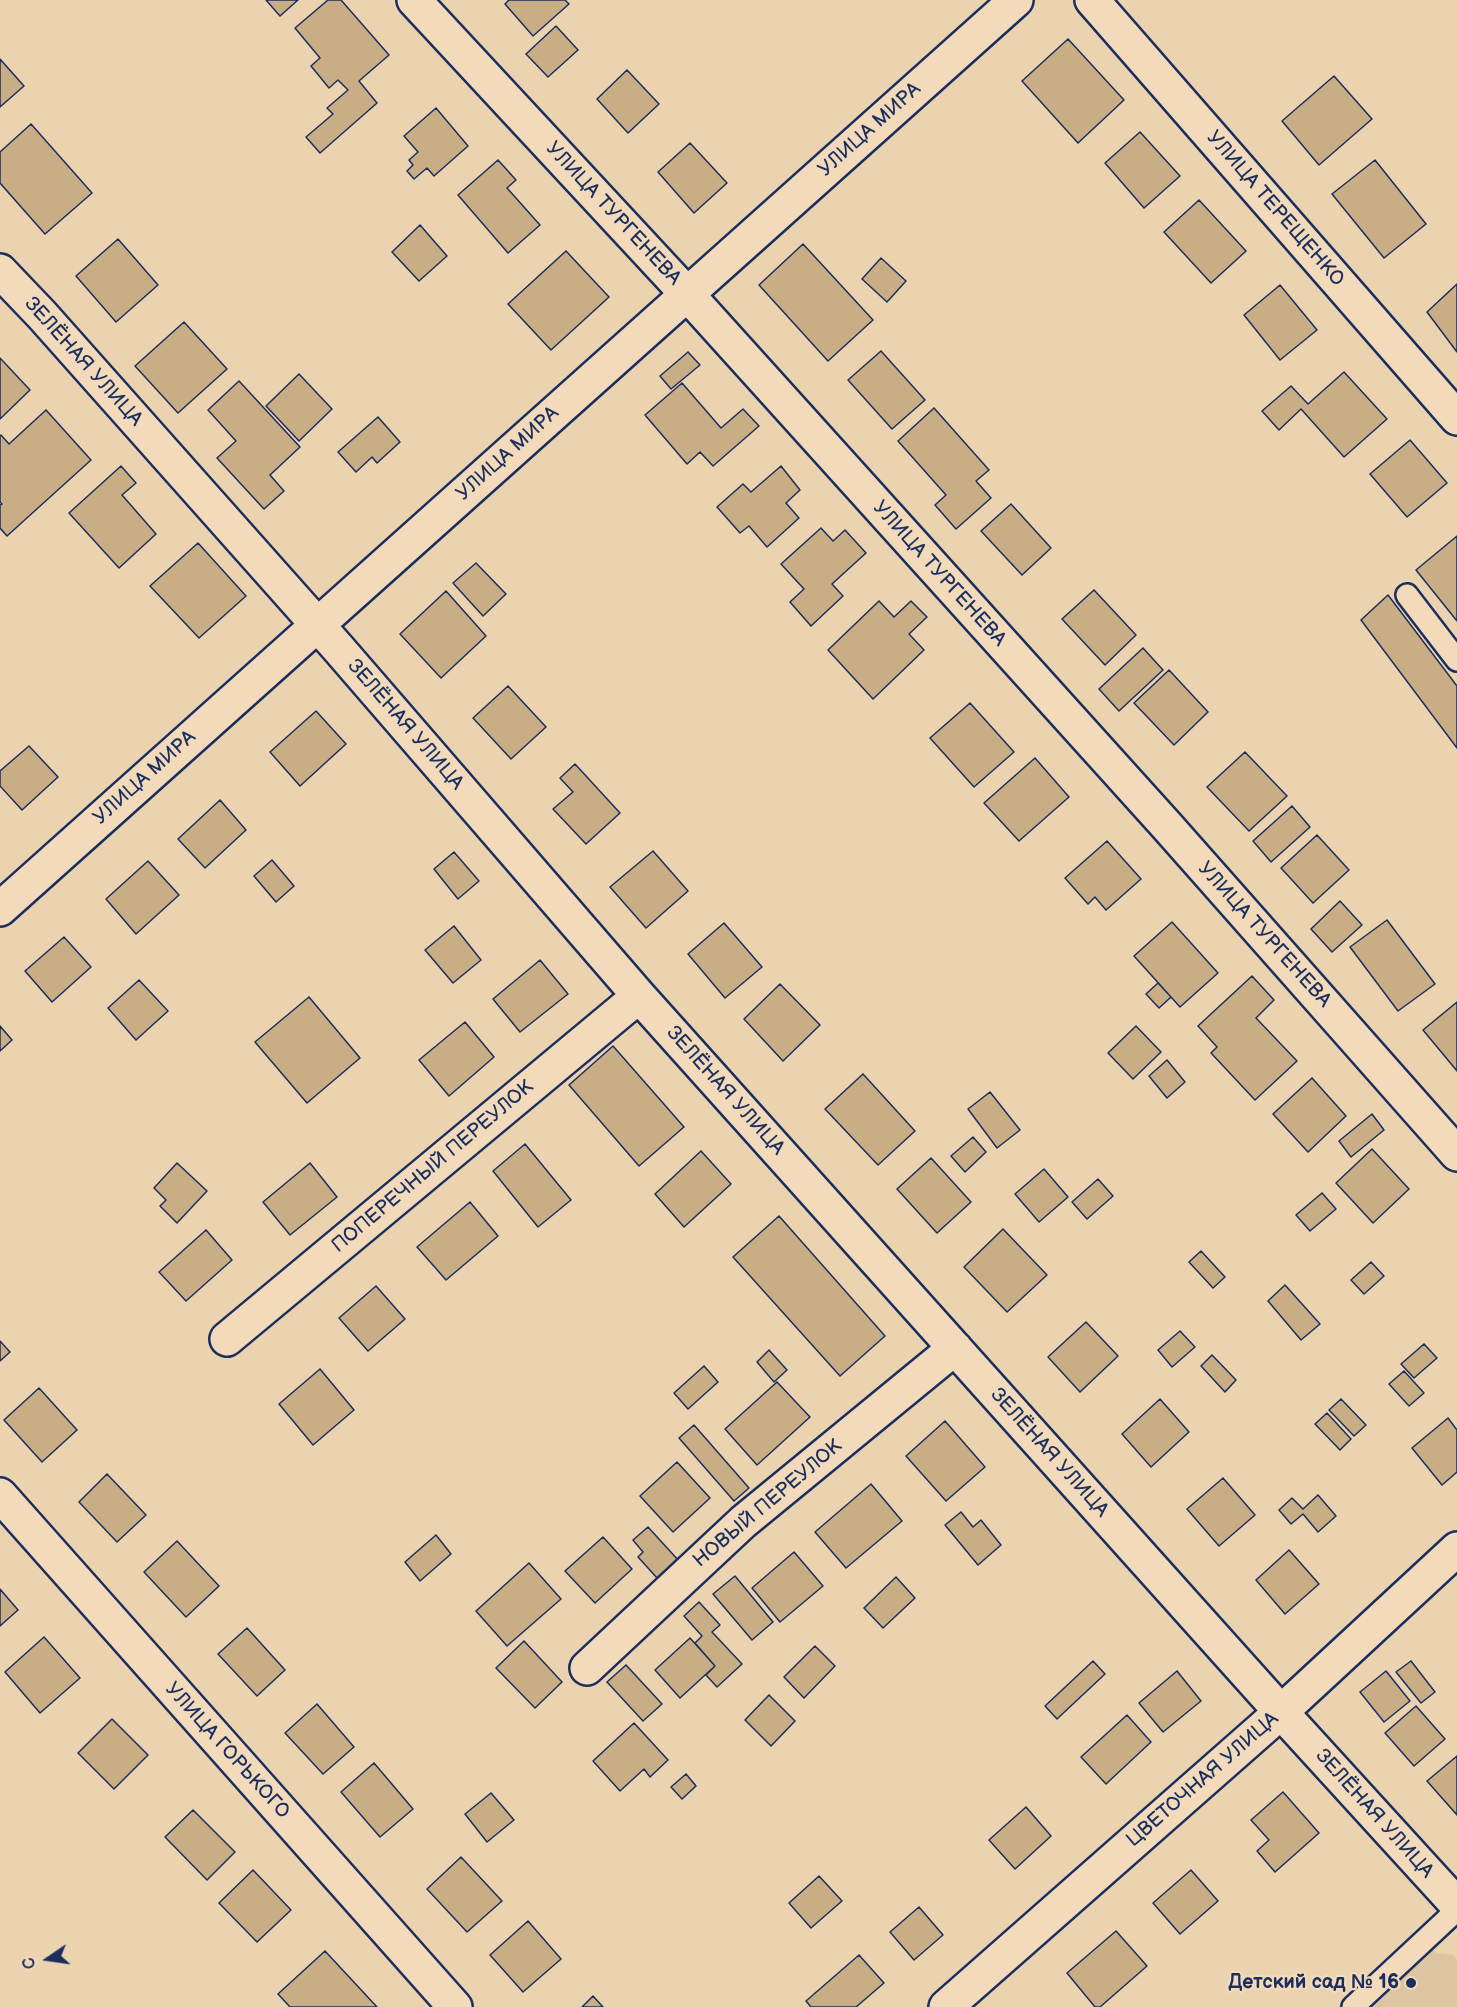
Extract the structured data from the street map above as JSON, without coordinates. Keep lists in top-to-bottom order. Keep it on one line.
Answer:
{"streets":{"street":["УЛИЦА МИРА","УЛИЦА ТЕРЕЩЕНКО","УЛИЦА ТУРГЕНЕВА","ЗЕЛЁНАЯ УЛИЦА","ПОПЕРЕЧНЫЙ ПЕРЕУЛОК","НОВЫЙ ПЕРЕУЛОК","УЛИЦА ГОРЬКОГО","ЦВЕТОЧНАЯ УЛИЦА"]},"crossings":[["УЛИЦА МИРА","УЛИЦА ТУРГЕНЕВА"],["УЛИЦА МИРА","ЗЕЛЁНАЯ УЛИЦА"],["ЗЕЛЁНАЯ УЛИЦА","ПОПЕРЕЧНЫЙ ПЕРЕУЛОК"],["ЗЕЛЁНАЯ УЛИЦА","НОВЫЙ ПЕРЕУЛОК"],["ЗЕЛЁНАЯ УЛИЦА","ЦВЕТОЧНАЯ УЛИЦА"]],"places":["Детский сад № 16"],"north":"left"}
